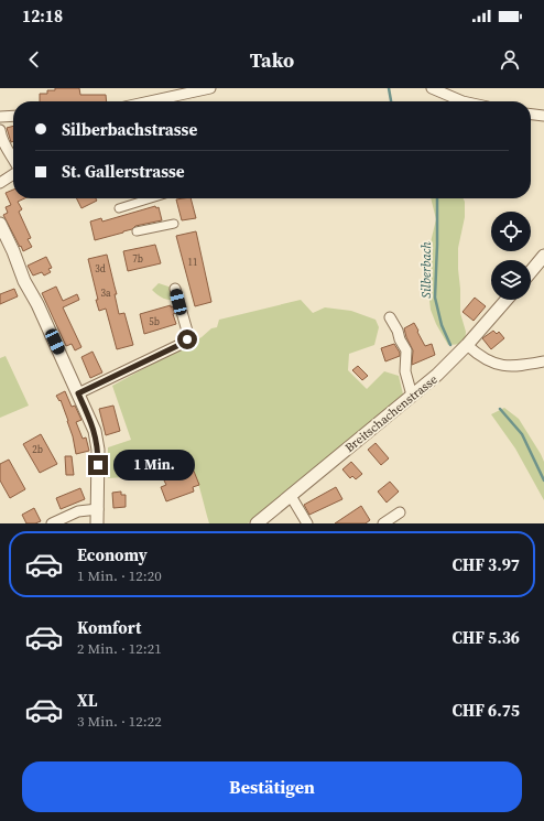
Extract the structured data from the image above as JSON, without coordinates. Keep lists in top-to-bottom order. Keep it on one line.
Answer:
{"streets":{"street":["Breitschachenstrasse"]},"water":["Silberbach"],"house_numbers":["7b","11","3d","3a","5b","2b"],"page":{"status":"12:18","header":"Tako","banner":["Silberbachstrasse","St. Gallerstrasse"],"bubble":"1 Min.","list":[{"name":"Economy","note":"1 Min. · 12:20","value":"CHF 3.97"},{"name":"Komfort","note":"2 Min. · 12:21","value":"CHF 5.36"},{"name":"XL","note":"3 Min. · 12:22","value":"CHF 6.75"}],"buttons":"Bestätigen"}}
